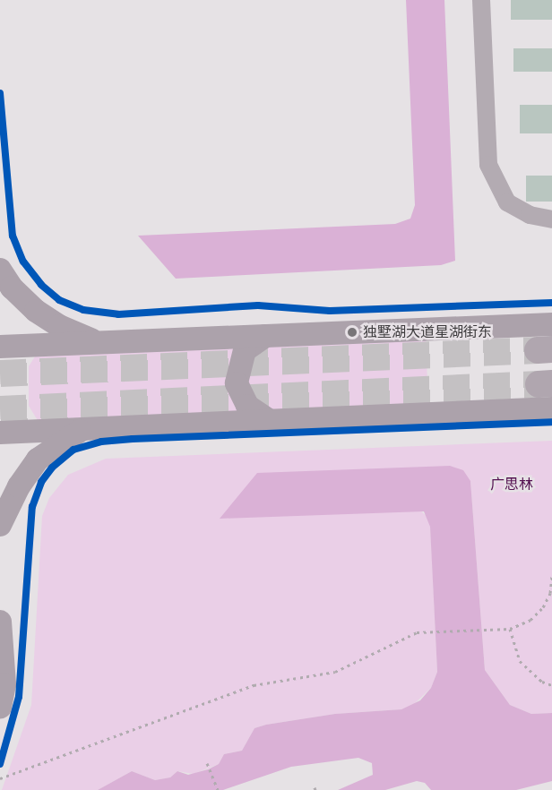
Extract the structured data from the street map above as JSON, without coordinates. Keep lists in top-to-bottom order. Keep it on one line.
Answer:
{"parks":["广思林"],"places":["独墅湖大道星湖街东"]}
